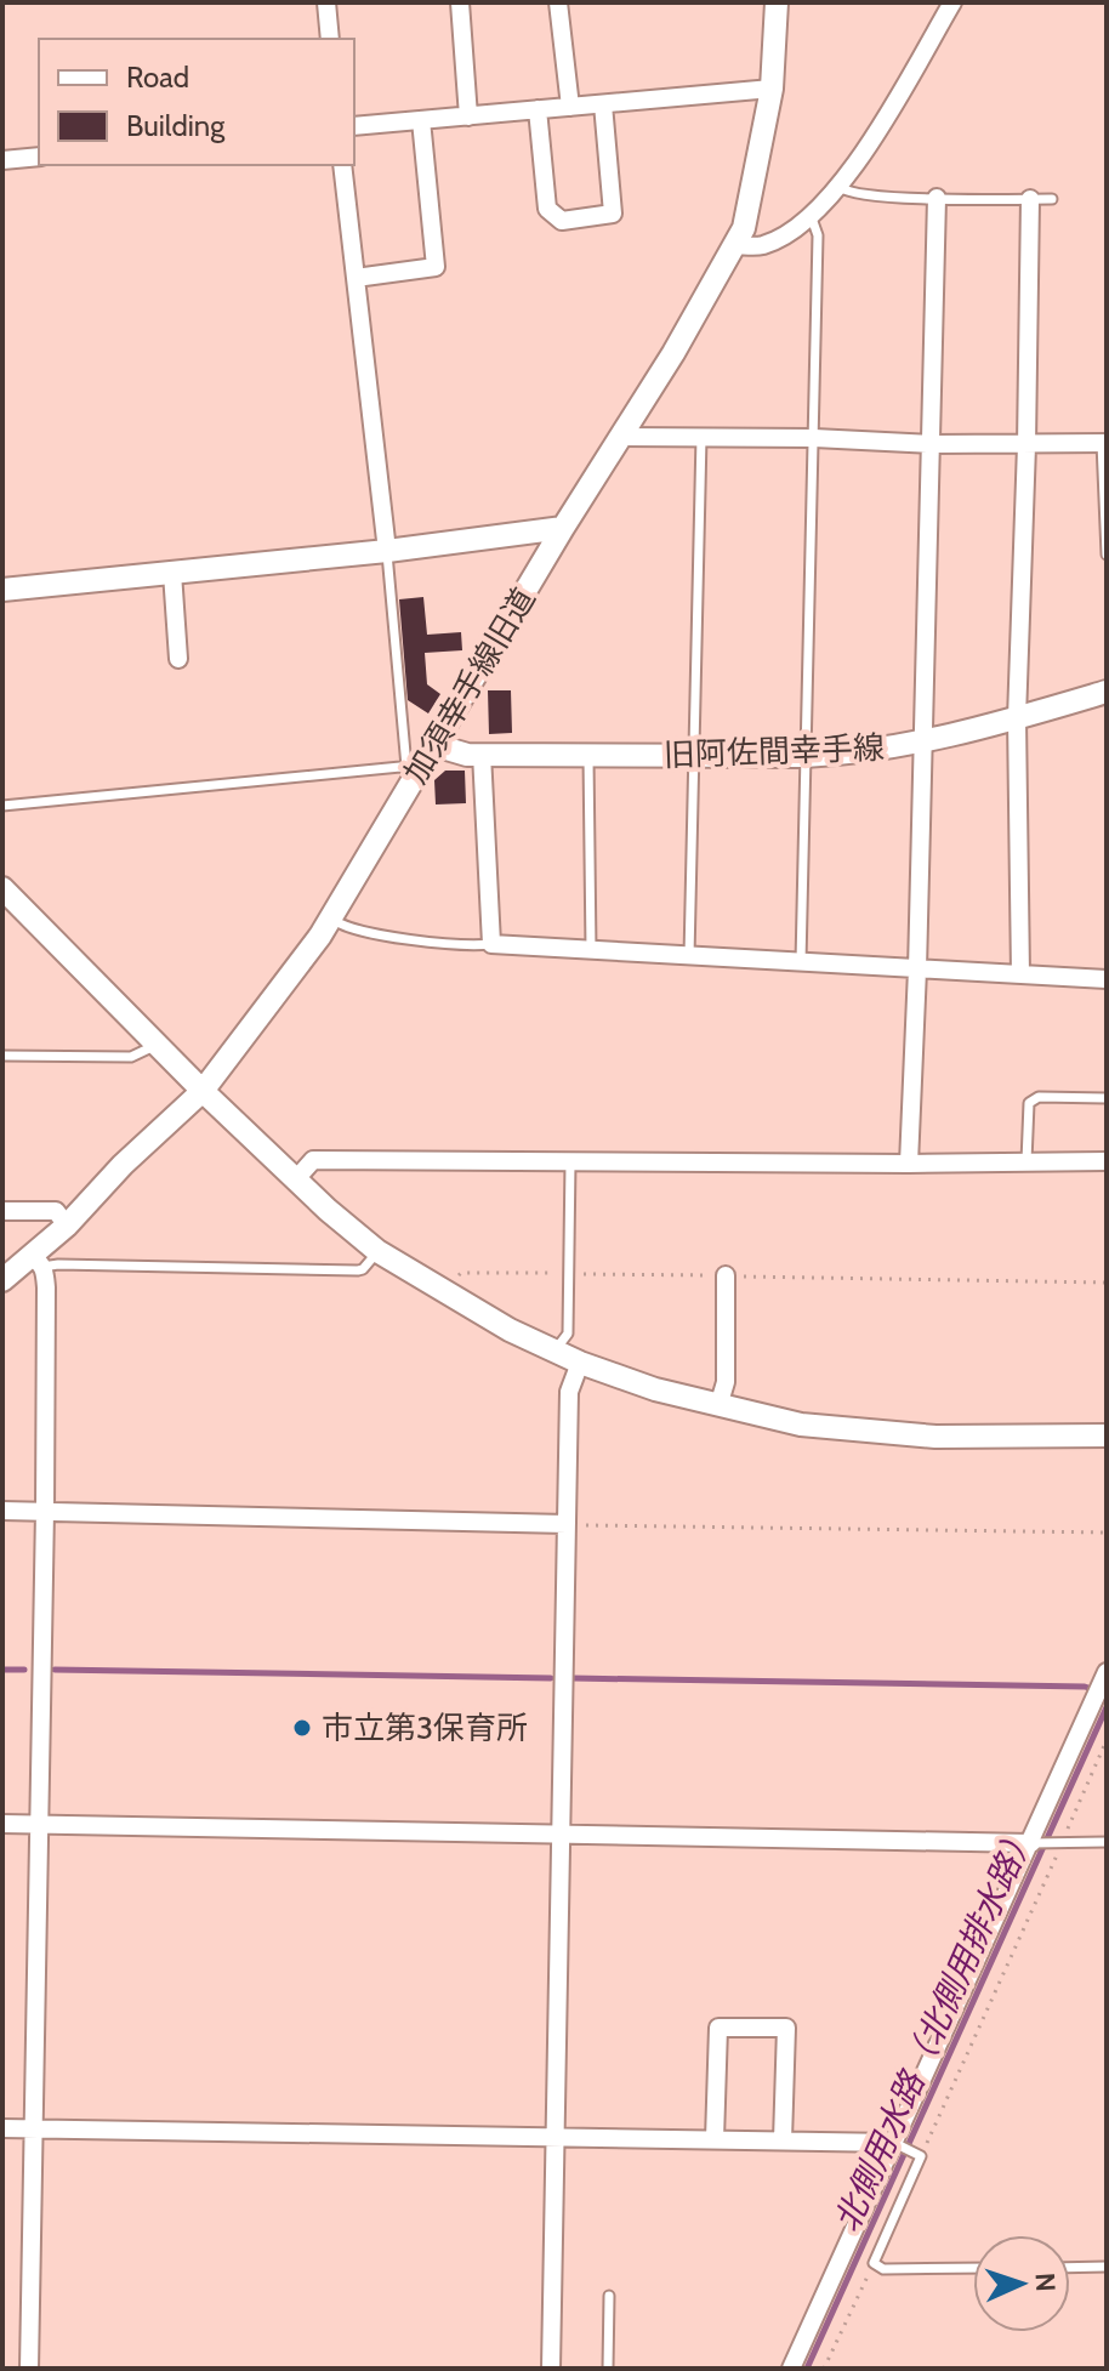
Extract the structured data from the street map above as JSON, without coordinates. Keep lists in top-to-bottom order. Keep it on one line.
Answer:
{"streets":{"street":["加須幸手線旧道","旧阿佐間幸手線"]},"crossings":[["加須幸手線旧道","旧阿佐間幸手線"]],"water":["北側用水路（北側用排水路）"],"places":["市立第3保育所"],"legend":["Road","Building"],"north":"right"}
